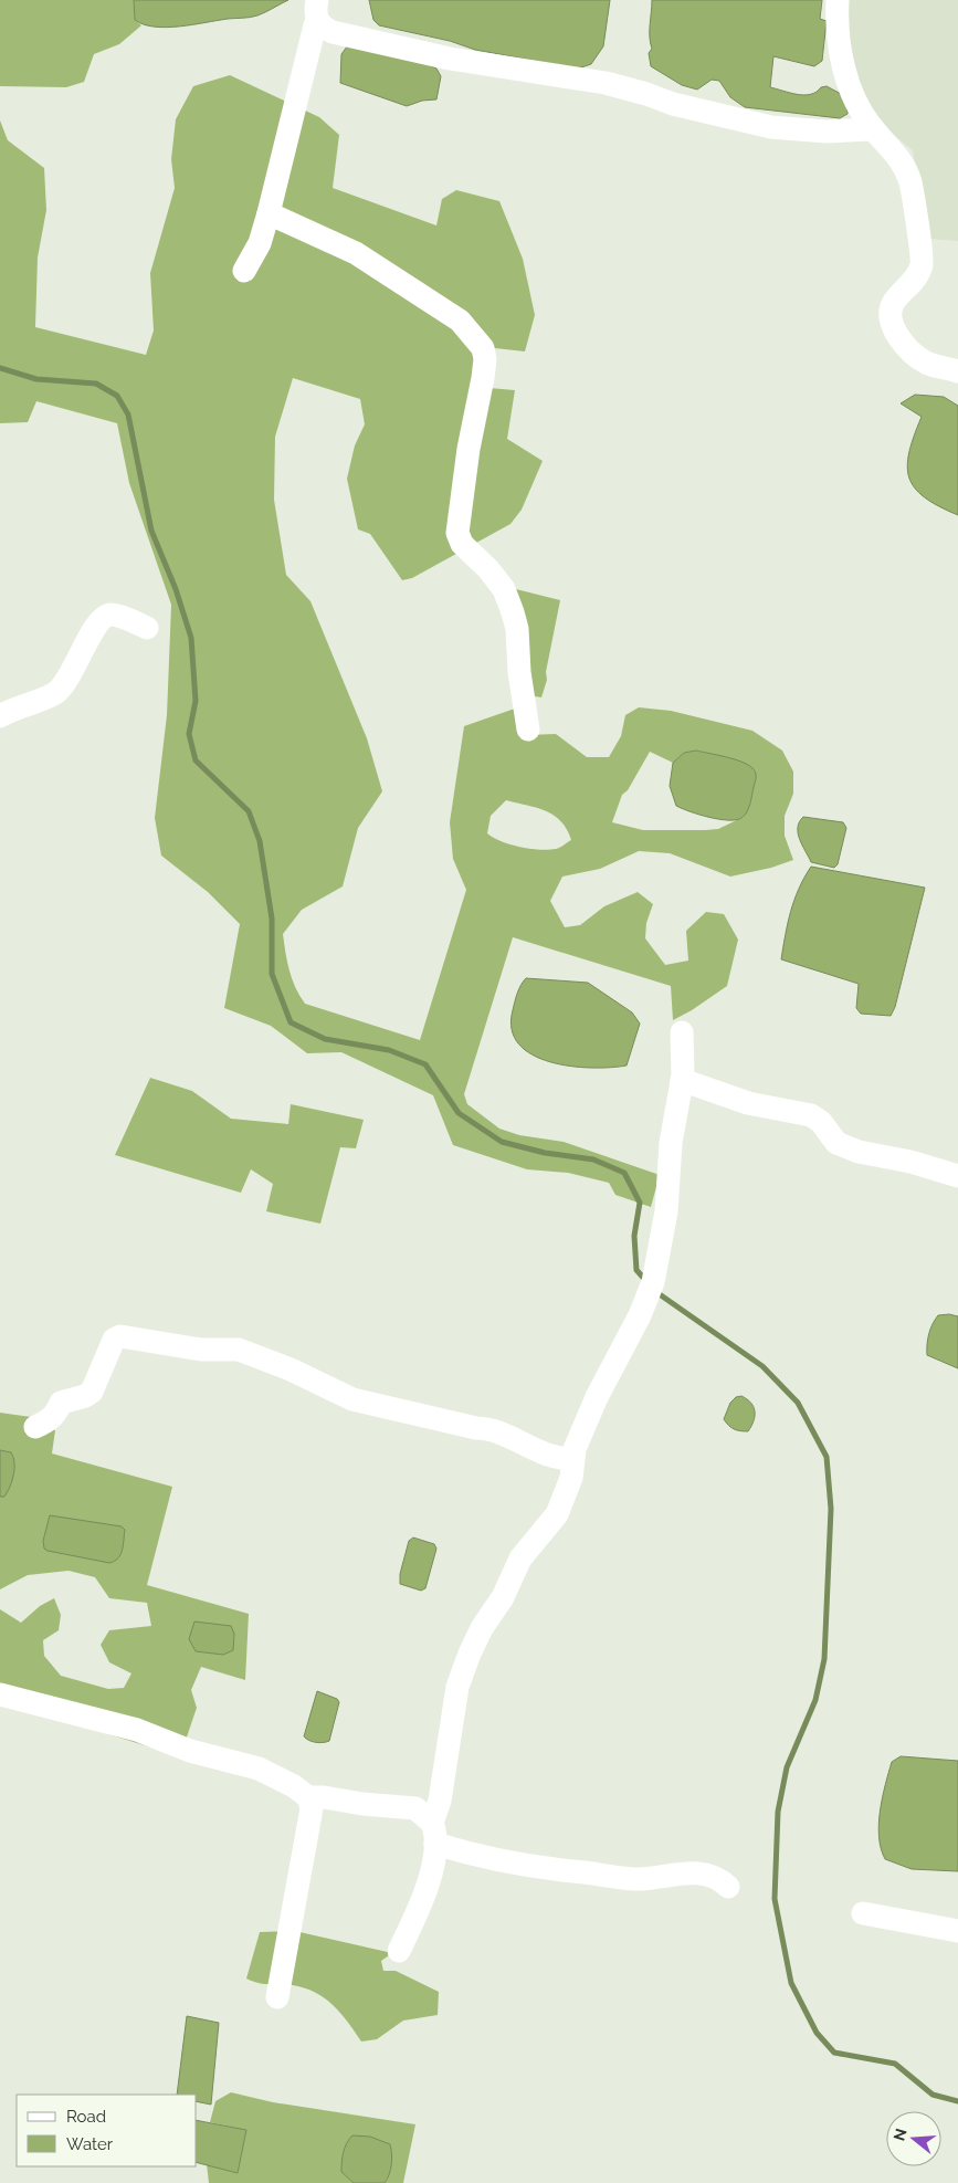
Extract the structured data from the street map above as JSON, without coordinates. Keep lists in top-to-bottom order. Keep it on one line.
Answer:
{"legend":["Road","Water"],"north":"left"}
